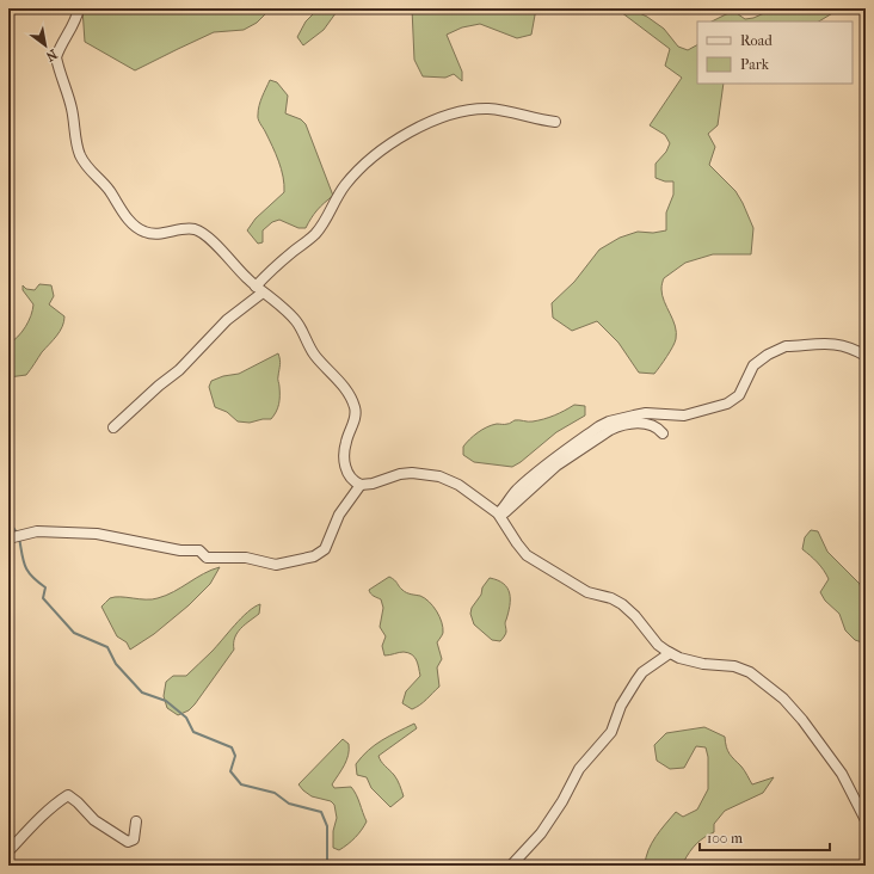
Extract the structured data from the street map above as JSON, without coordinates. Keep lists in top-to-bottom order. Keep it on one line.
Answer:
{"legend":["Road","Park"],"scale_bar":"100 m","north":"bottom right"}
